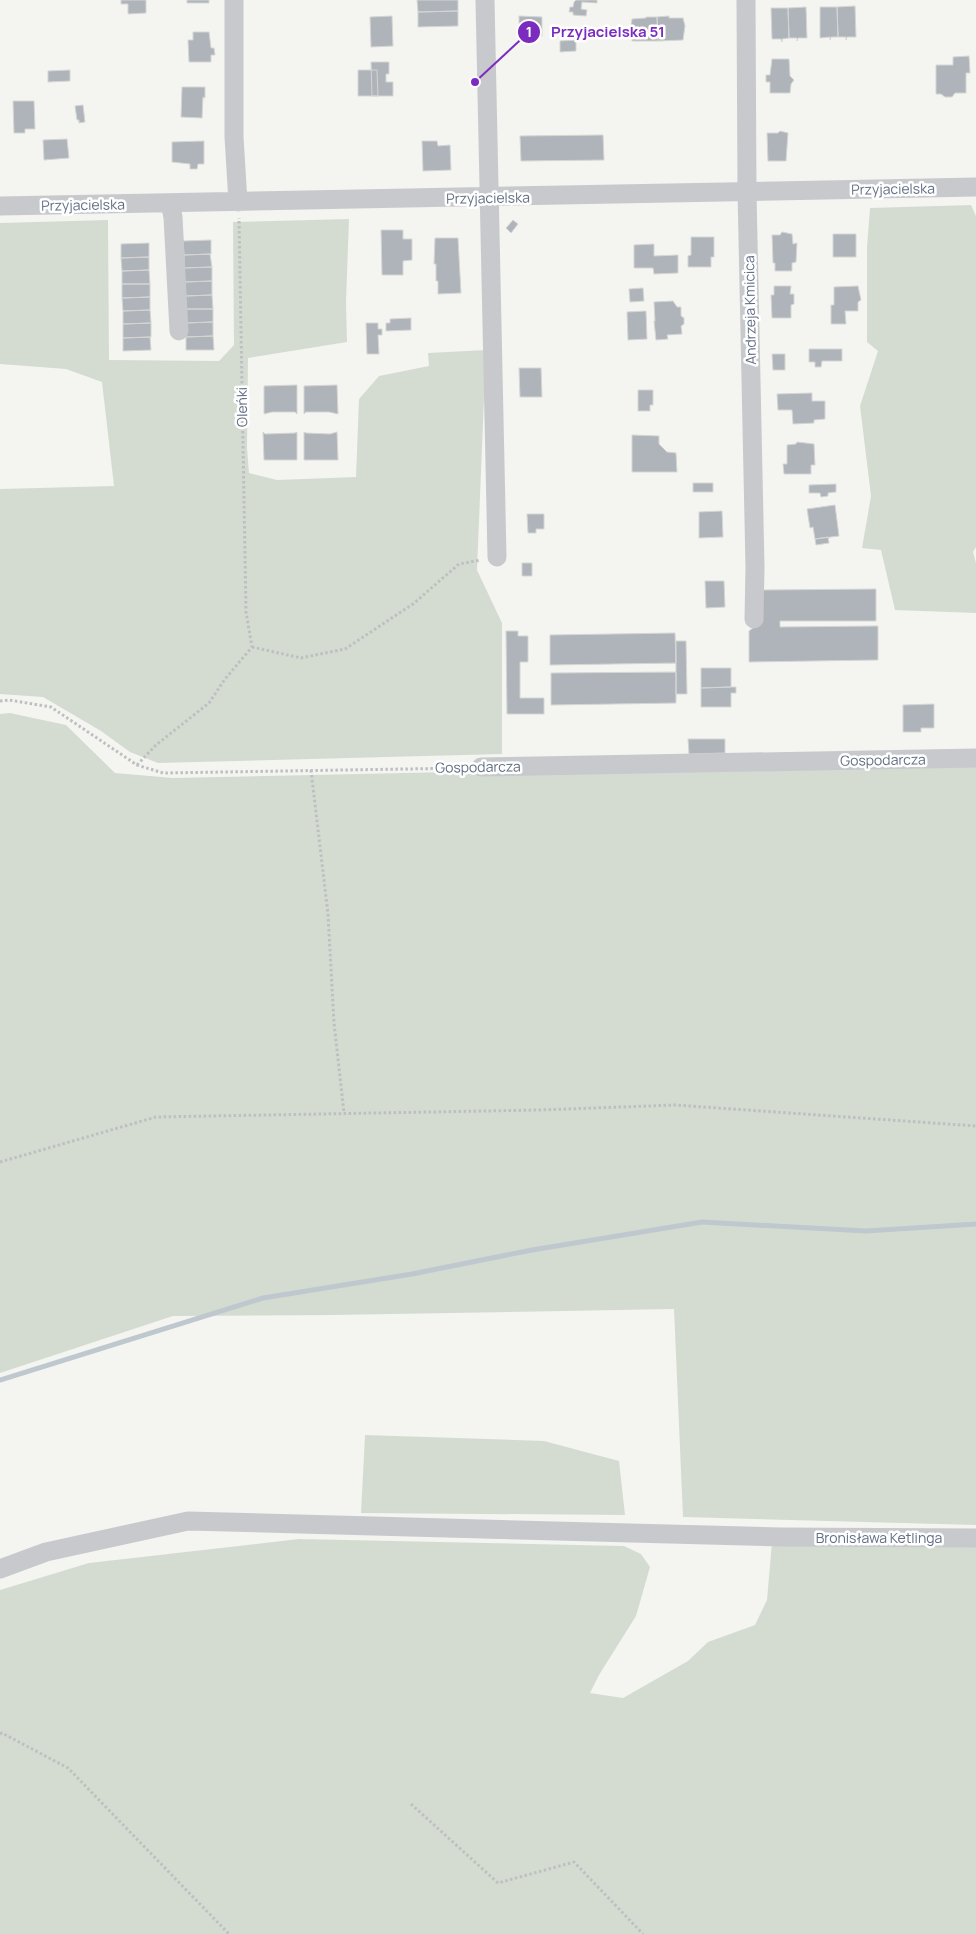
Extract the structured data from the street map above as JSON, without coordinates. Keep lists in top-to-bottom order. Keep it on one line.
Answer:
{"streets":{"street":["Przyjacielska","Andrzeja Kmicica","Gospodarcza","Bronisława Ketlinga"],"path":["Oleńki"]},"crossings":[["Przyjacielska","Andrzeja Kmicica"],["Przyjacielska","Oleńki"]],"places":["Przyjacielska 51"]}
